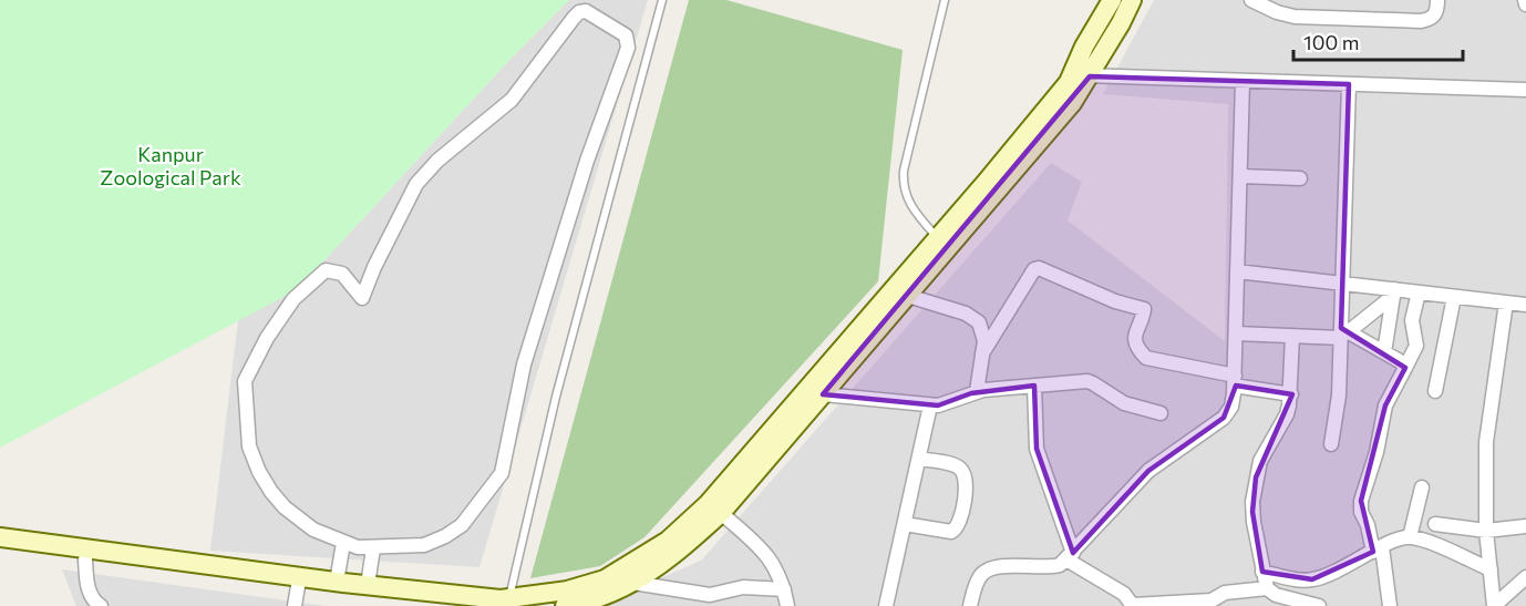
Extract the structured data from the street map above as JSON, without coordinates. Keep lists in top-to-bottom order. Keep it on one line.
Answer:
{"parks":["Kanpur Zoological Park"],"scale_bar":"100 m"}
